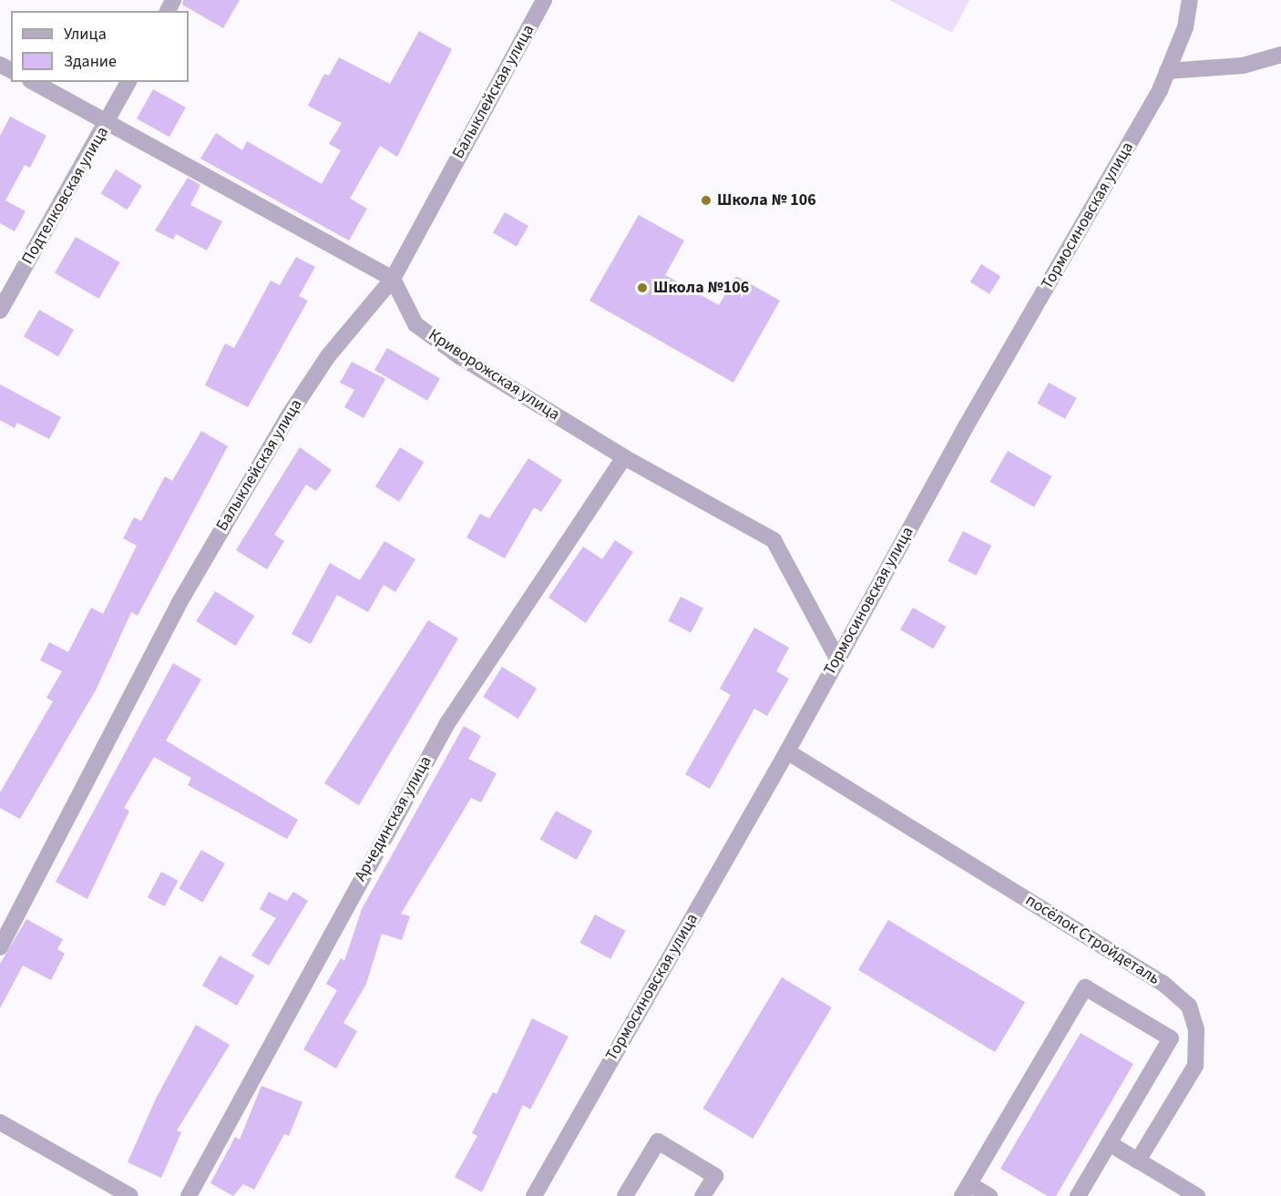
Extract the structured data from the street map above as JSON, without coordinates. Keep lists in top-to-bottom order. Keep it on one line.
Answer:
{"streets":{"street":["Балыклейская улица","Подтелковская улица","Тормосиновская улица","Криворожская улица","Арчединская улица","посёлок Стройдеталь"]},"crossings":[["Балыклейская улица","Криворожская улица"],["Тормосиновская улица","Криворожская улица"],["Тормосиновская улица","посёлок Стройдеталь"],["Криворожская улица","Арчединская улица"]],"places":["Школа № 106","Школа №106"],"legend":["Улица","Здание"]}
